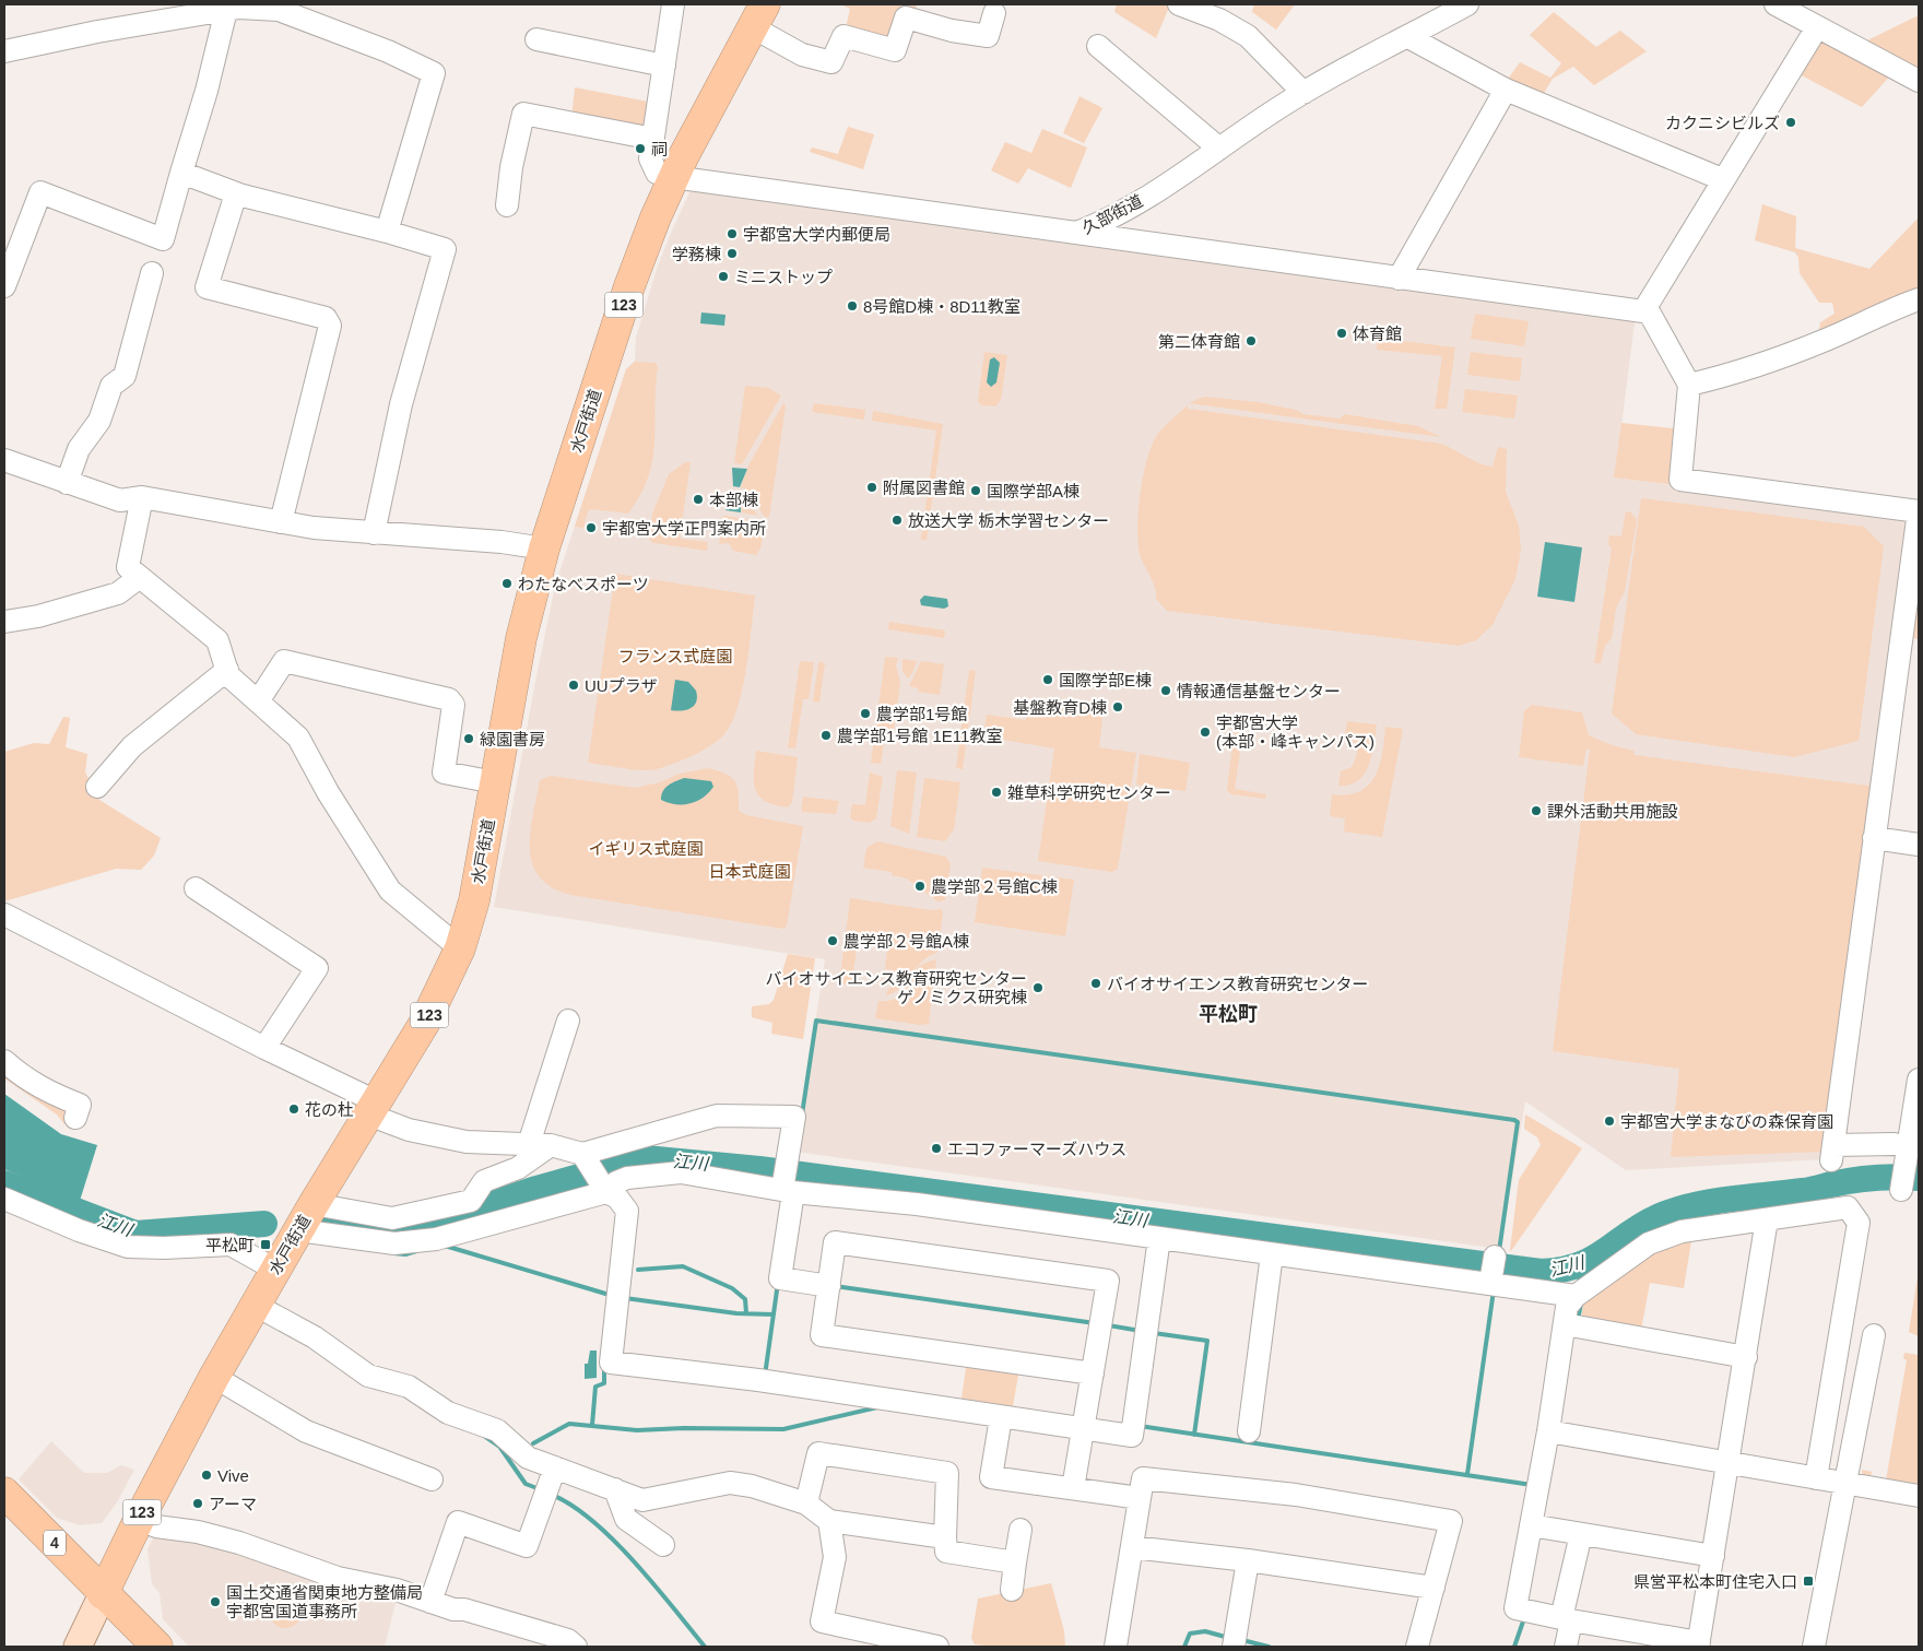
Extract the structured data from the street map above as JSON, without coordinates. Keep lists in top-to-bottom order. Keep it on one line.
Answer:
{"streets":{"highway":["123","水戸街道","4"],"street":["久部街道"]},"crossings":[["久部街道","水戸街道"],["水戸街道","4"]],"districts":["平松町"],"water":["江川"],"parks":["フランス式庭園","イギリス式庭園","日本式庭園"],"places":{"other":["カクニシビルズ","祠","宇都宮大学内郵便局","学務棟","ミニストップ","8号館D棟・8D11教室","体育館","第二体育館","附属図書館","国際学部A棟","本部棟","放送大学 栃木学習センター","宇都宮大学正門案内所","わたなべスポーツ","国際学部E棟","UUプラザ","情報通信基盤センター","基盤教育D棟","農学部1号館","宇都宮大学 (本部・峰キャンパス)","農学部1号館 1E11教室","緑園書房","雑草科学研究センター","課外活動共用施設","農学部２号館C棟","農学部２号館A棟","バイオサイエンス教育研究センター","バイオサイエンス教育研究センター ゲノミクス研究棟","花の杜","宇都宮大学まなびの森保育園","エコファーマーズハウス","Vive","アーマ","国土交通省関東地方整備局 宇都宮国道事務所"],"transit":["平松町","県営平松本町住宅入口"]}}
